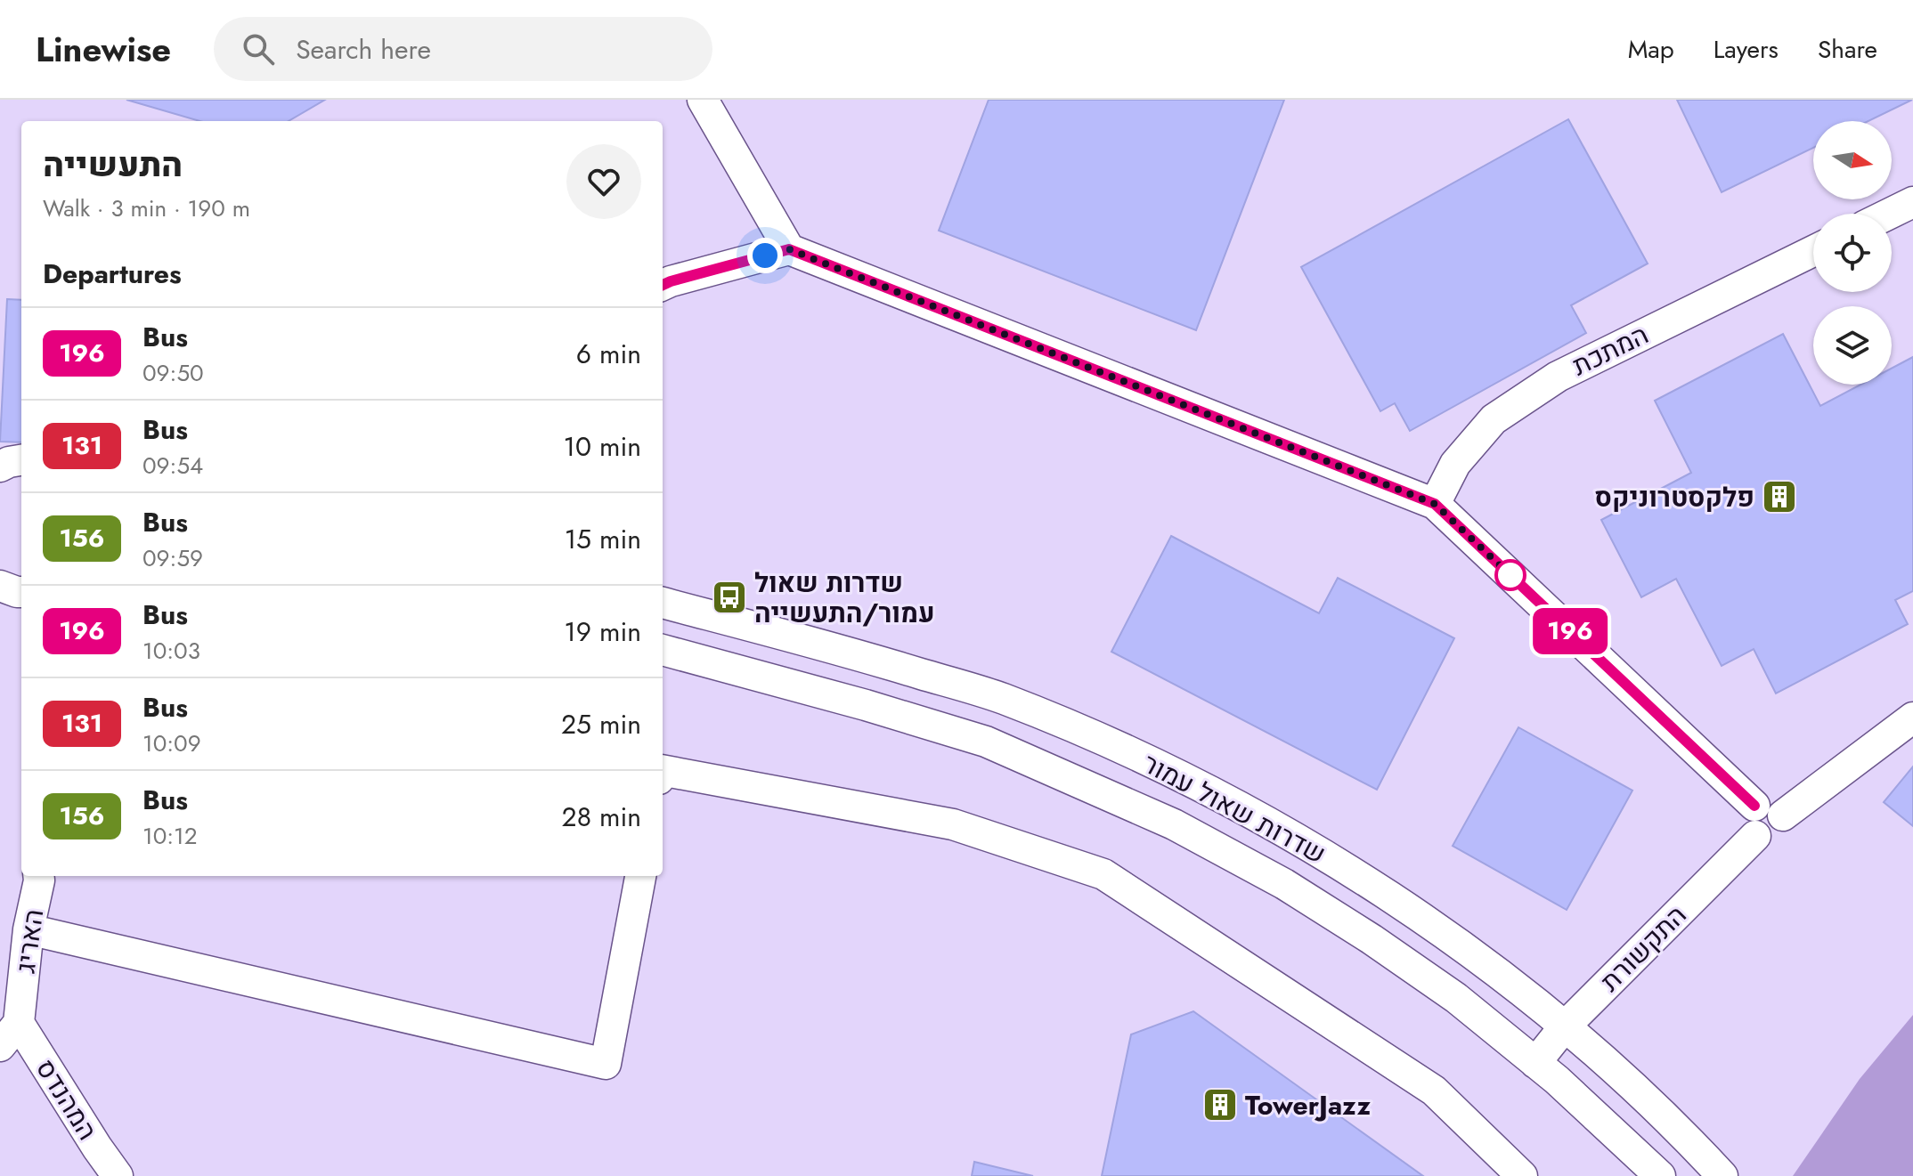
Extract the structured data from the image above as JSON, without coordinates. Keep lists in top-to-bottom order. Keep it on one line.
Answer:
{"streets":{"street":["המתכת","שדרות שאול עמור","האריג","התקשורת","המהנדס"]},"crossings":[["שדרות שאול עמור","התקשורת"],["האריג","המהנדס"]],"places":{"building":["פלקסטרוניקס","TowerJazz"],"bus stop":["שדרות שאול עמור/התעשייה"]},"lines":["bus line 196"],"north":"right","page":{"header":"Linewise","search":"Search here","nav":["Map","Layers","Share"],"on_map":"196","heading":[["התעשייה","Walk · 3 min · 190 m"],"Departures"],"list":[{"mark":"196","name":"Bus","note":"09:50","value":"6 min"},{"mark":"131","name":"Bus","note":"09:54","value":"10 min"},{"mark":"156","name":"Bus","note":"09:59","value":"15 min"},{"mark":"196","name":"Bus","note":"10:03","value":"19 min"},{"mark":"131","name":"Bus","note":"10:09","value":"25 min"},{"mark":"156","name":"Bus","note":"10:12","value":"28 min"}]}}
